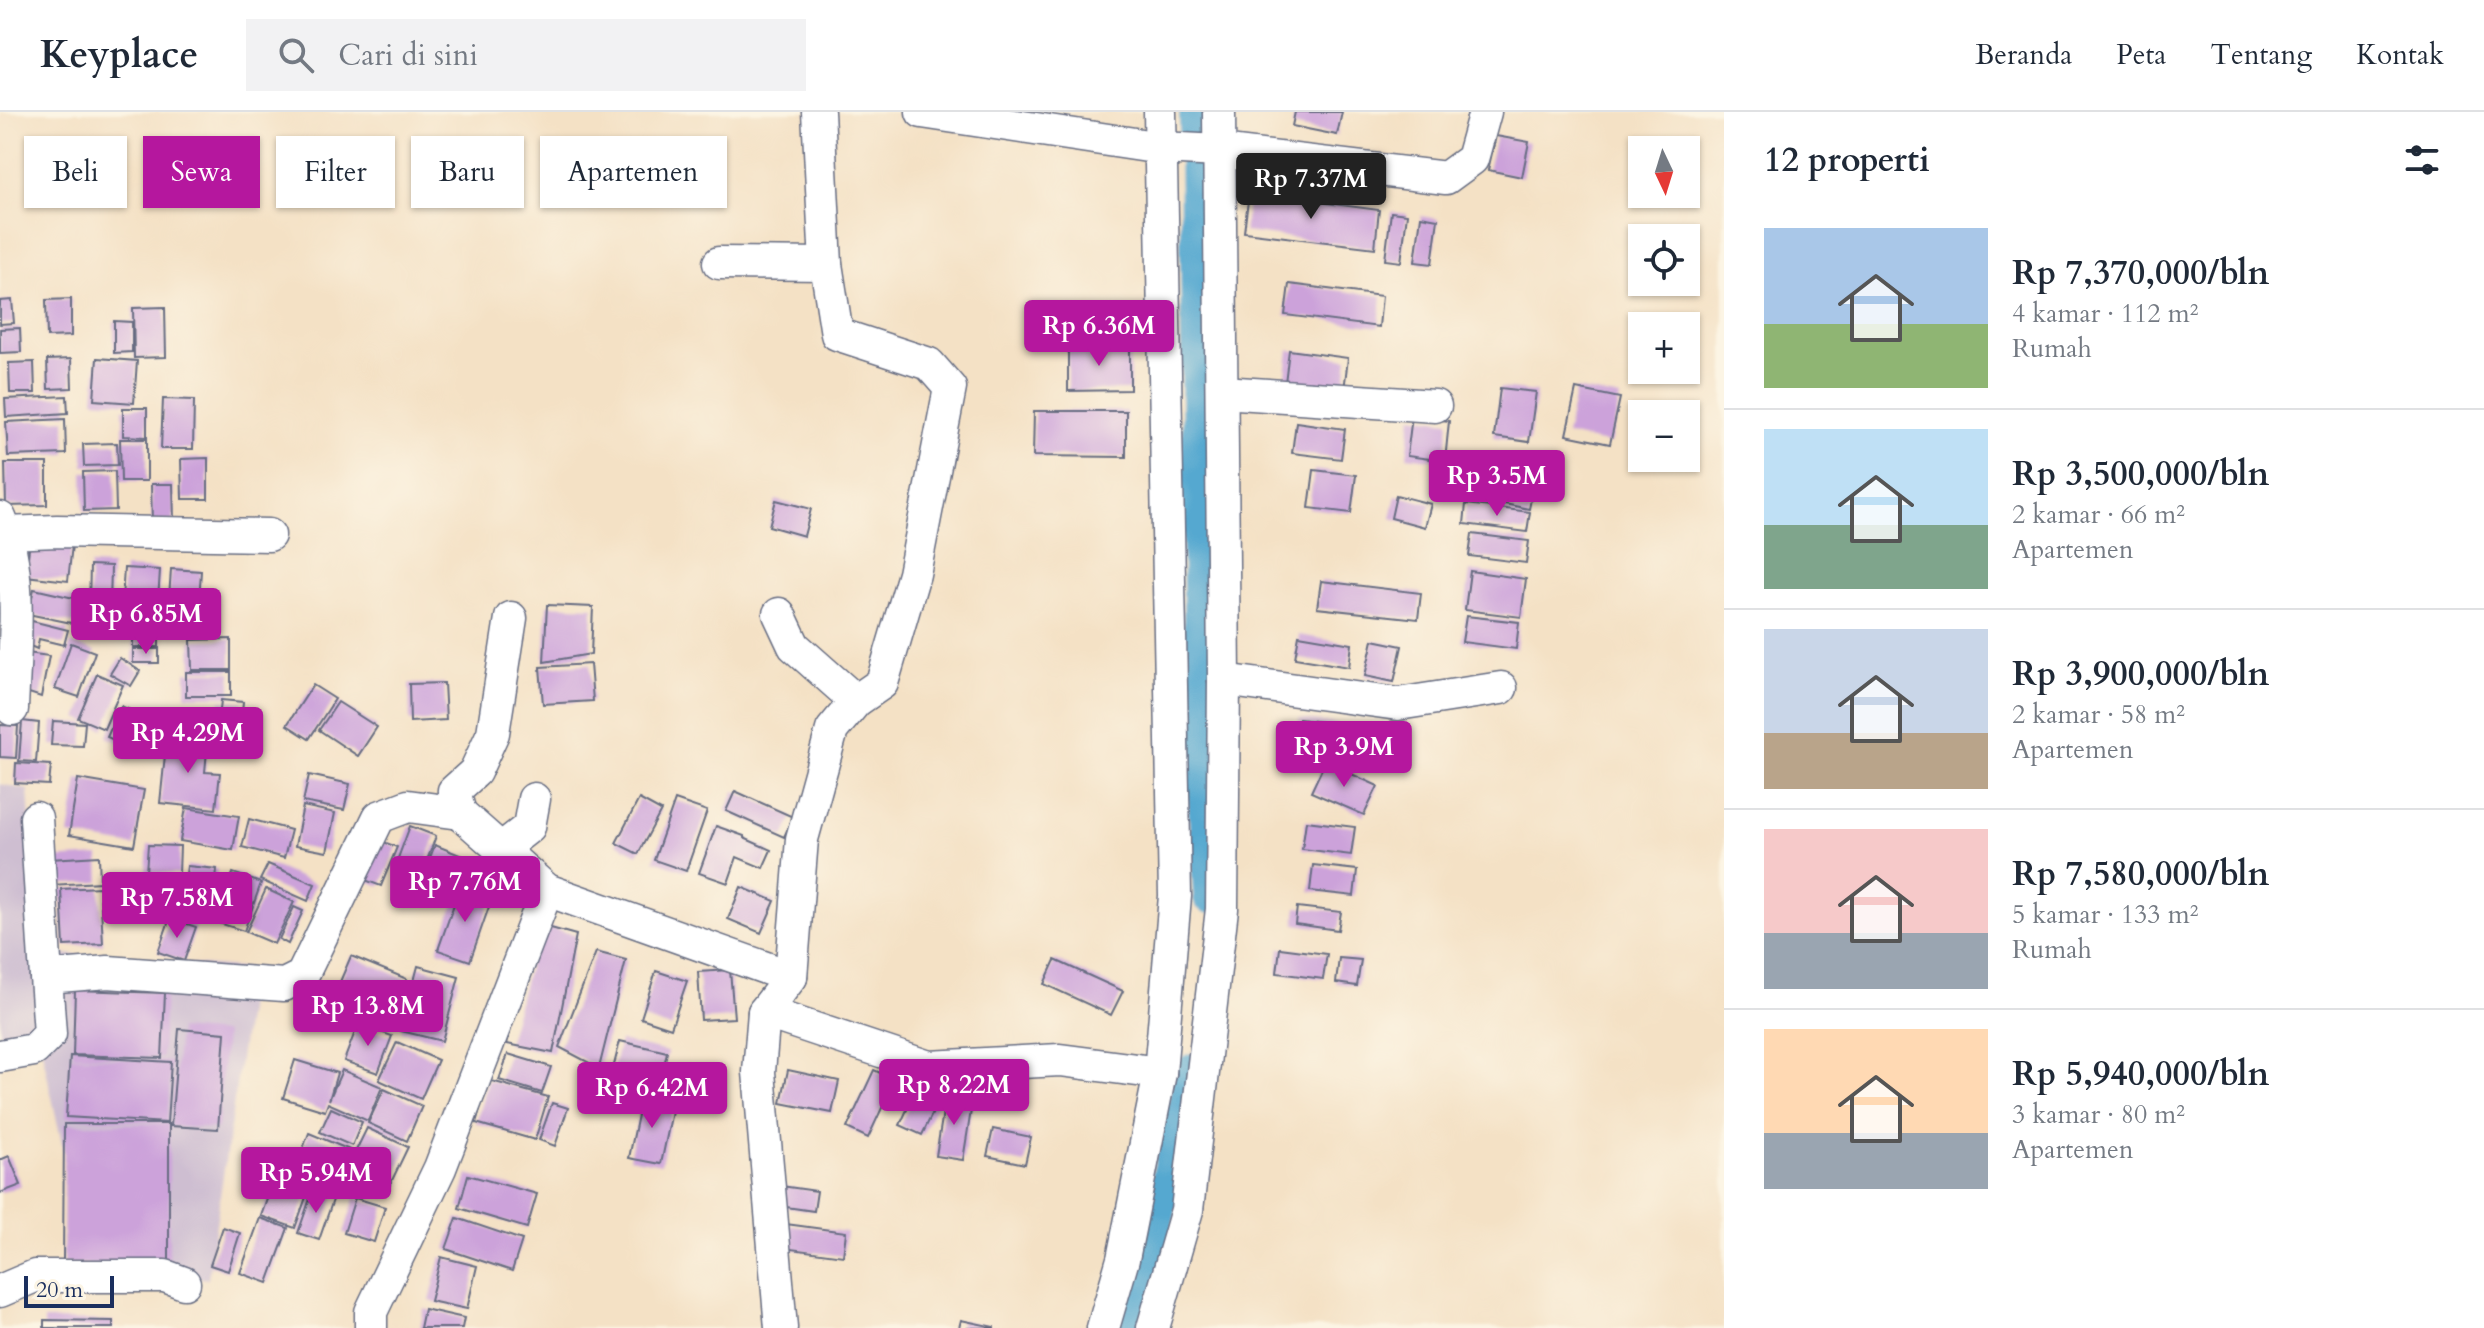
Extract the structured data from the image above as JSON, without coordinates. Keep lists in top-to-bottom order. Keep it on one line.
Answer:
{"scale_bar":"20 m","north":"bottom","page":{"header":"Keyplace","search":"Cari di sini","nav":["Beranda","Peta","Tentang","Kontak"],"heading":"12 properti","map_buttons":["+","−"],"chip":["Beli","Sewa","Filter","Baru","Apartemen"],"price":["Rp 7.37M","Rp 6.36M","Rp 3.5M","Rp 6.85M","Rp 4.29M","Rp 3.9M","Rp 7.76M","Rp 7.58M","Rp 13.8M","Rp 8.22M","Rp 6.42M","Rp 5.94M"],"list":[{"name":"Rp 7,370,000/bln","note":"4 kamar · 112 m² · Rumah"},{"name":"Rp 3,500,000/bln","note":"2 kamar · 66 m² · Apartemen"},{"name":"Rp 3,900,000/bln","note":"2 kamar · 58 m² · Apartemen"},{"name":"Rp 7,580,000/bln","note":"5 kamar · 133 m² · Rumah"},{"name":"Rp 5,940,000/bln","note":"3 kamar · 80 m² · Apartemen"}],"scale":"20 m"}}
